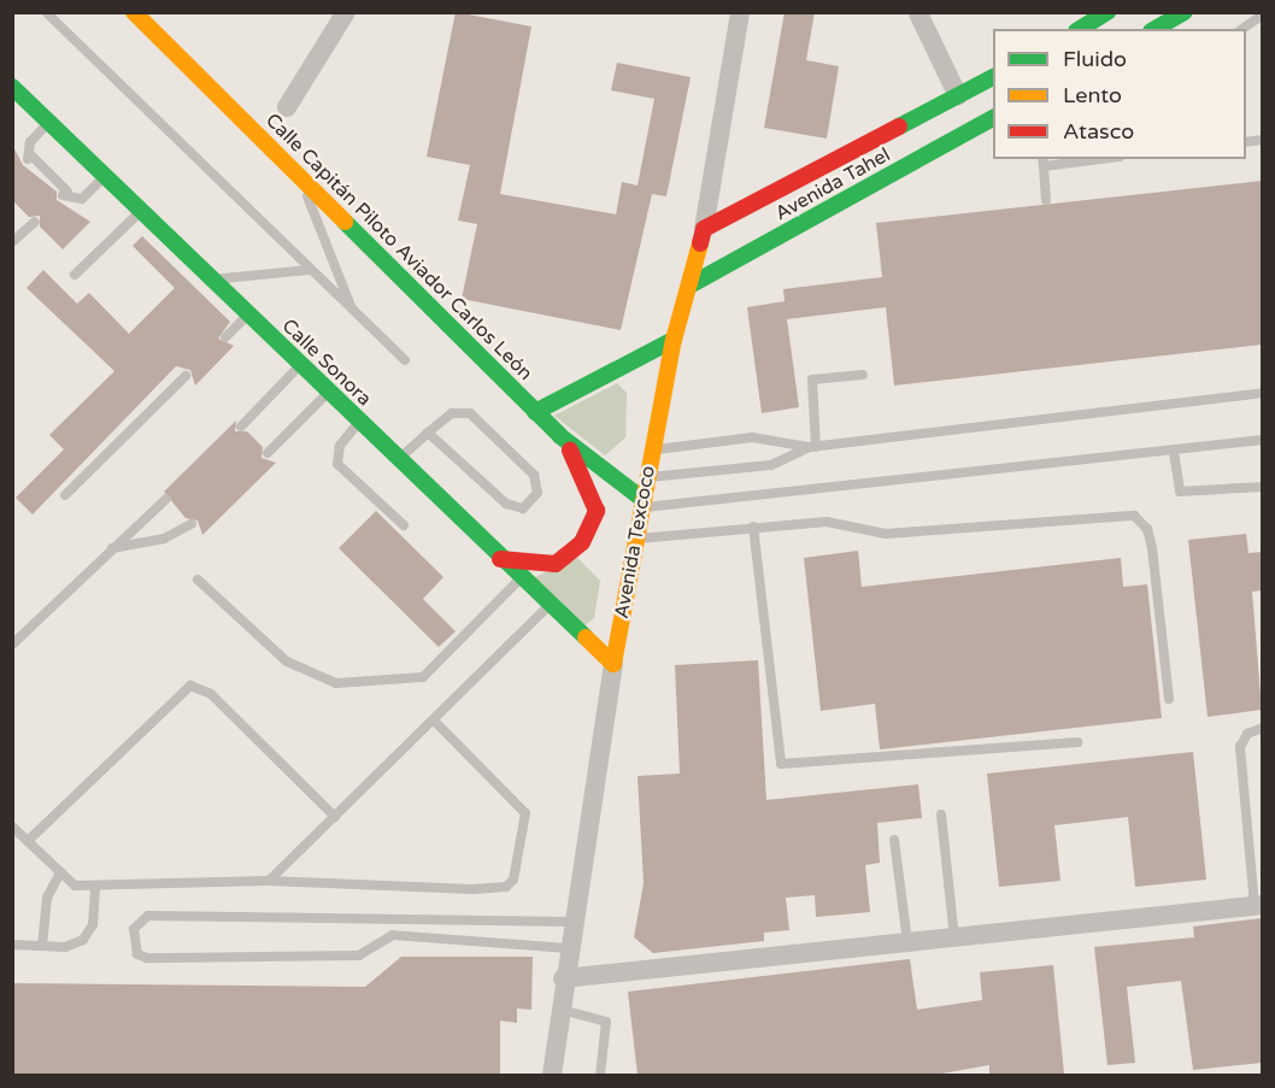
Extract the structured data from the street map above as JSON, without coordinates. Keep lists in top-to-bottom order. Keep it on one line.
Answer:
{"streets":{"street":["Avenida Tahel","Calle Capitán Piloto Aviador Carlos León","Calle Sonora","Avenida Texcoco"]},"crossings":[["Avenida Tahel","Avenida Texcoco"],["Calle Capitán Piloto Aviador Carlos León","Avenida Texcoco"],["Calle Sonora","Avenida Texcoco"]],"legend":["Fluido","Lento","Atasco"]}
